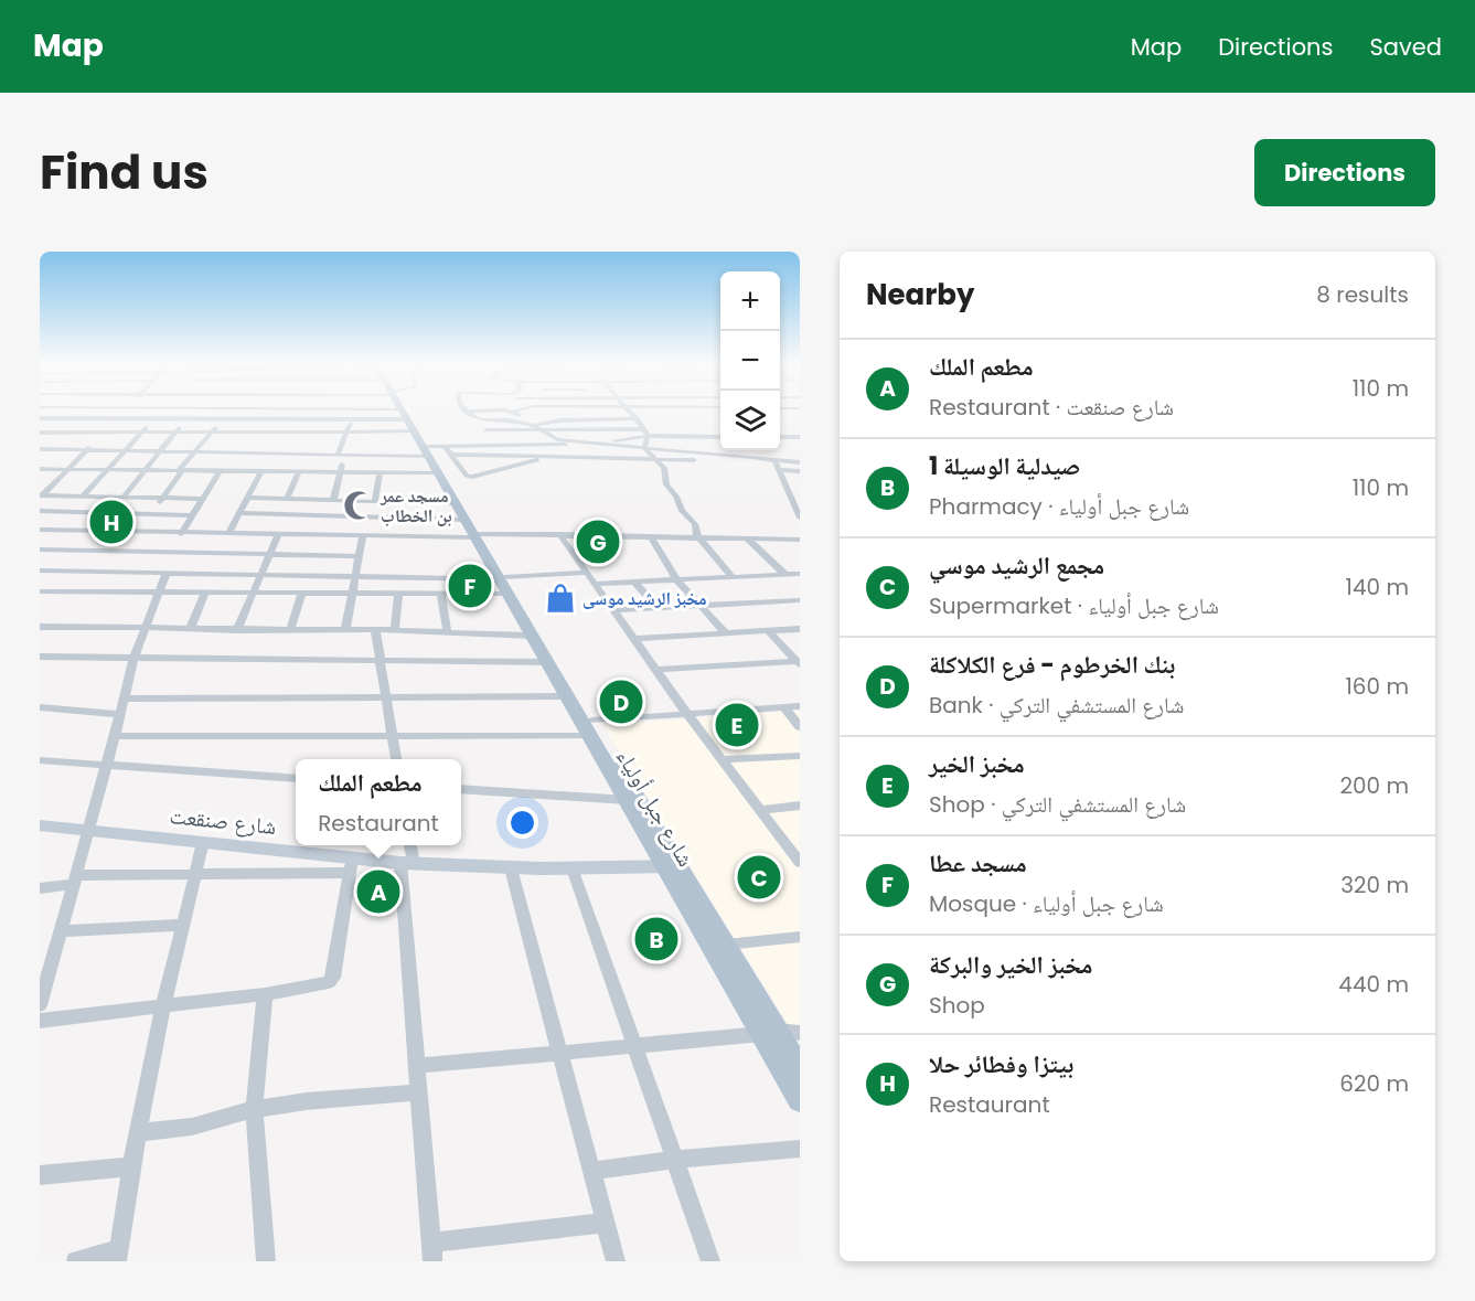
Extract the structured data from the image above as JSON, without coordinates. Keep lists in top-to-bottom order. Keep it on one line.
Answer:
{"streets":{"main road":["شارع جبل أولياء"],"street":["شارع صنقعت"]},"crossings":[["شارع جبل أولياء","شارع صنقعت"]],"places":{"mosque":["مسجد عمر بن الخطاب"],"shop":["مخبز الرشيد موسى"]},"page":{"header":"Map","nav":["Map","Directions","Saved"],"title":"Find us","buttons":"Directions","heading":["Nearby","8 results"],"map_buttons":["+","−"],"list":[{"mark":"A","name":"مطعم الملك","note":"Restaurant · شارع صنقعت","value":"110 m"},{"mark":"B","name":"صيدلية الوسيلة 1","note":"Pharmacy · شارع جبل أولياء","value":"110 m"},{"mark":"C","name":"مجمع الرشيد موسي","note":"Supermarket · شارع جبل أولياء","value":"140 m"},{"mark":"D","name":"بنك الخرطوم - فرع الكلاكلة","note":"Bank · شارع المستشفي التركي","value":"160 m"},{"mark":"E","name":"مخبز الخير","note":"Shop · شارع المستشفي التركي","value":"200 m"},{"mark":"F","name":"مسجد عطا","note":"Mosque · شارع جبل أولياء","value":"320 m"},{"mark":"G","name":"مخبز الخير والبركة","note":"Shop","value":"440 m"},{"mark":"H","name":"بيتزا وفطائر حلا","note":"Restaurant","value":"620 m"}],"pins":["H","G","F","D","E","C","A","B"],"popup":["مطعم الملك","Restaurant"]}}
